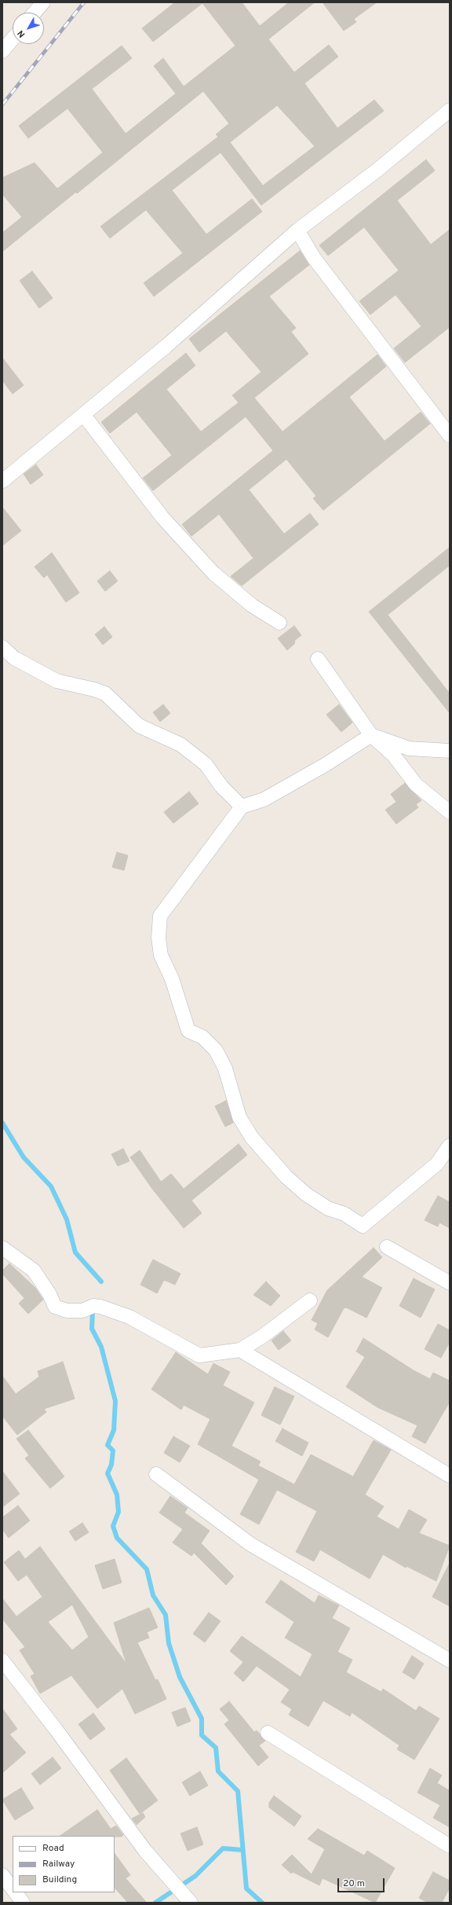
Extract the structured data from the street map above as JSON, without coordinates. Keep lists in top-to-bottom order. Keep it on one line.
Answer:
{"legend":["Road","Railway","Building"],"scale_bar":"20 m","north":"bottom left"}
